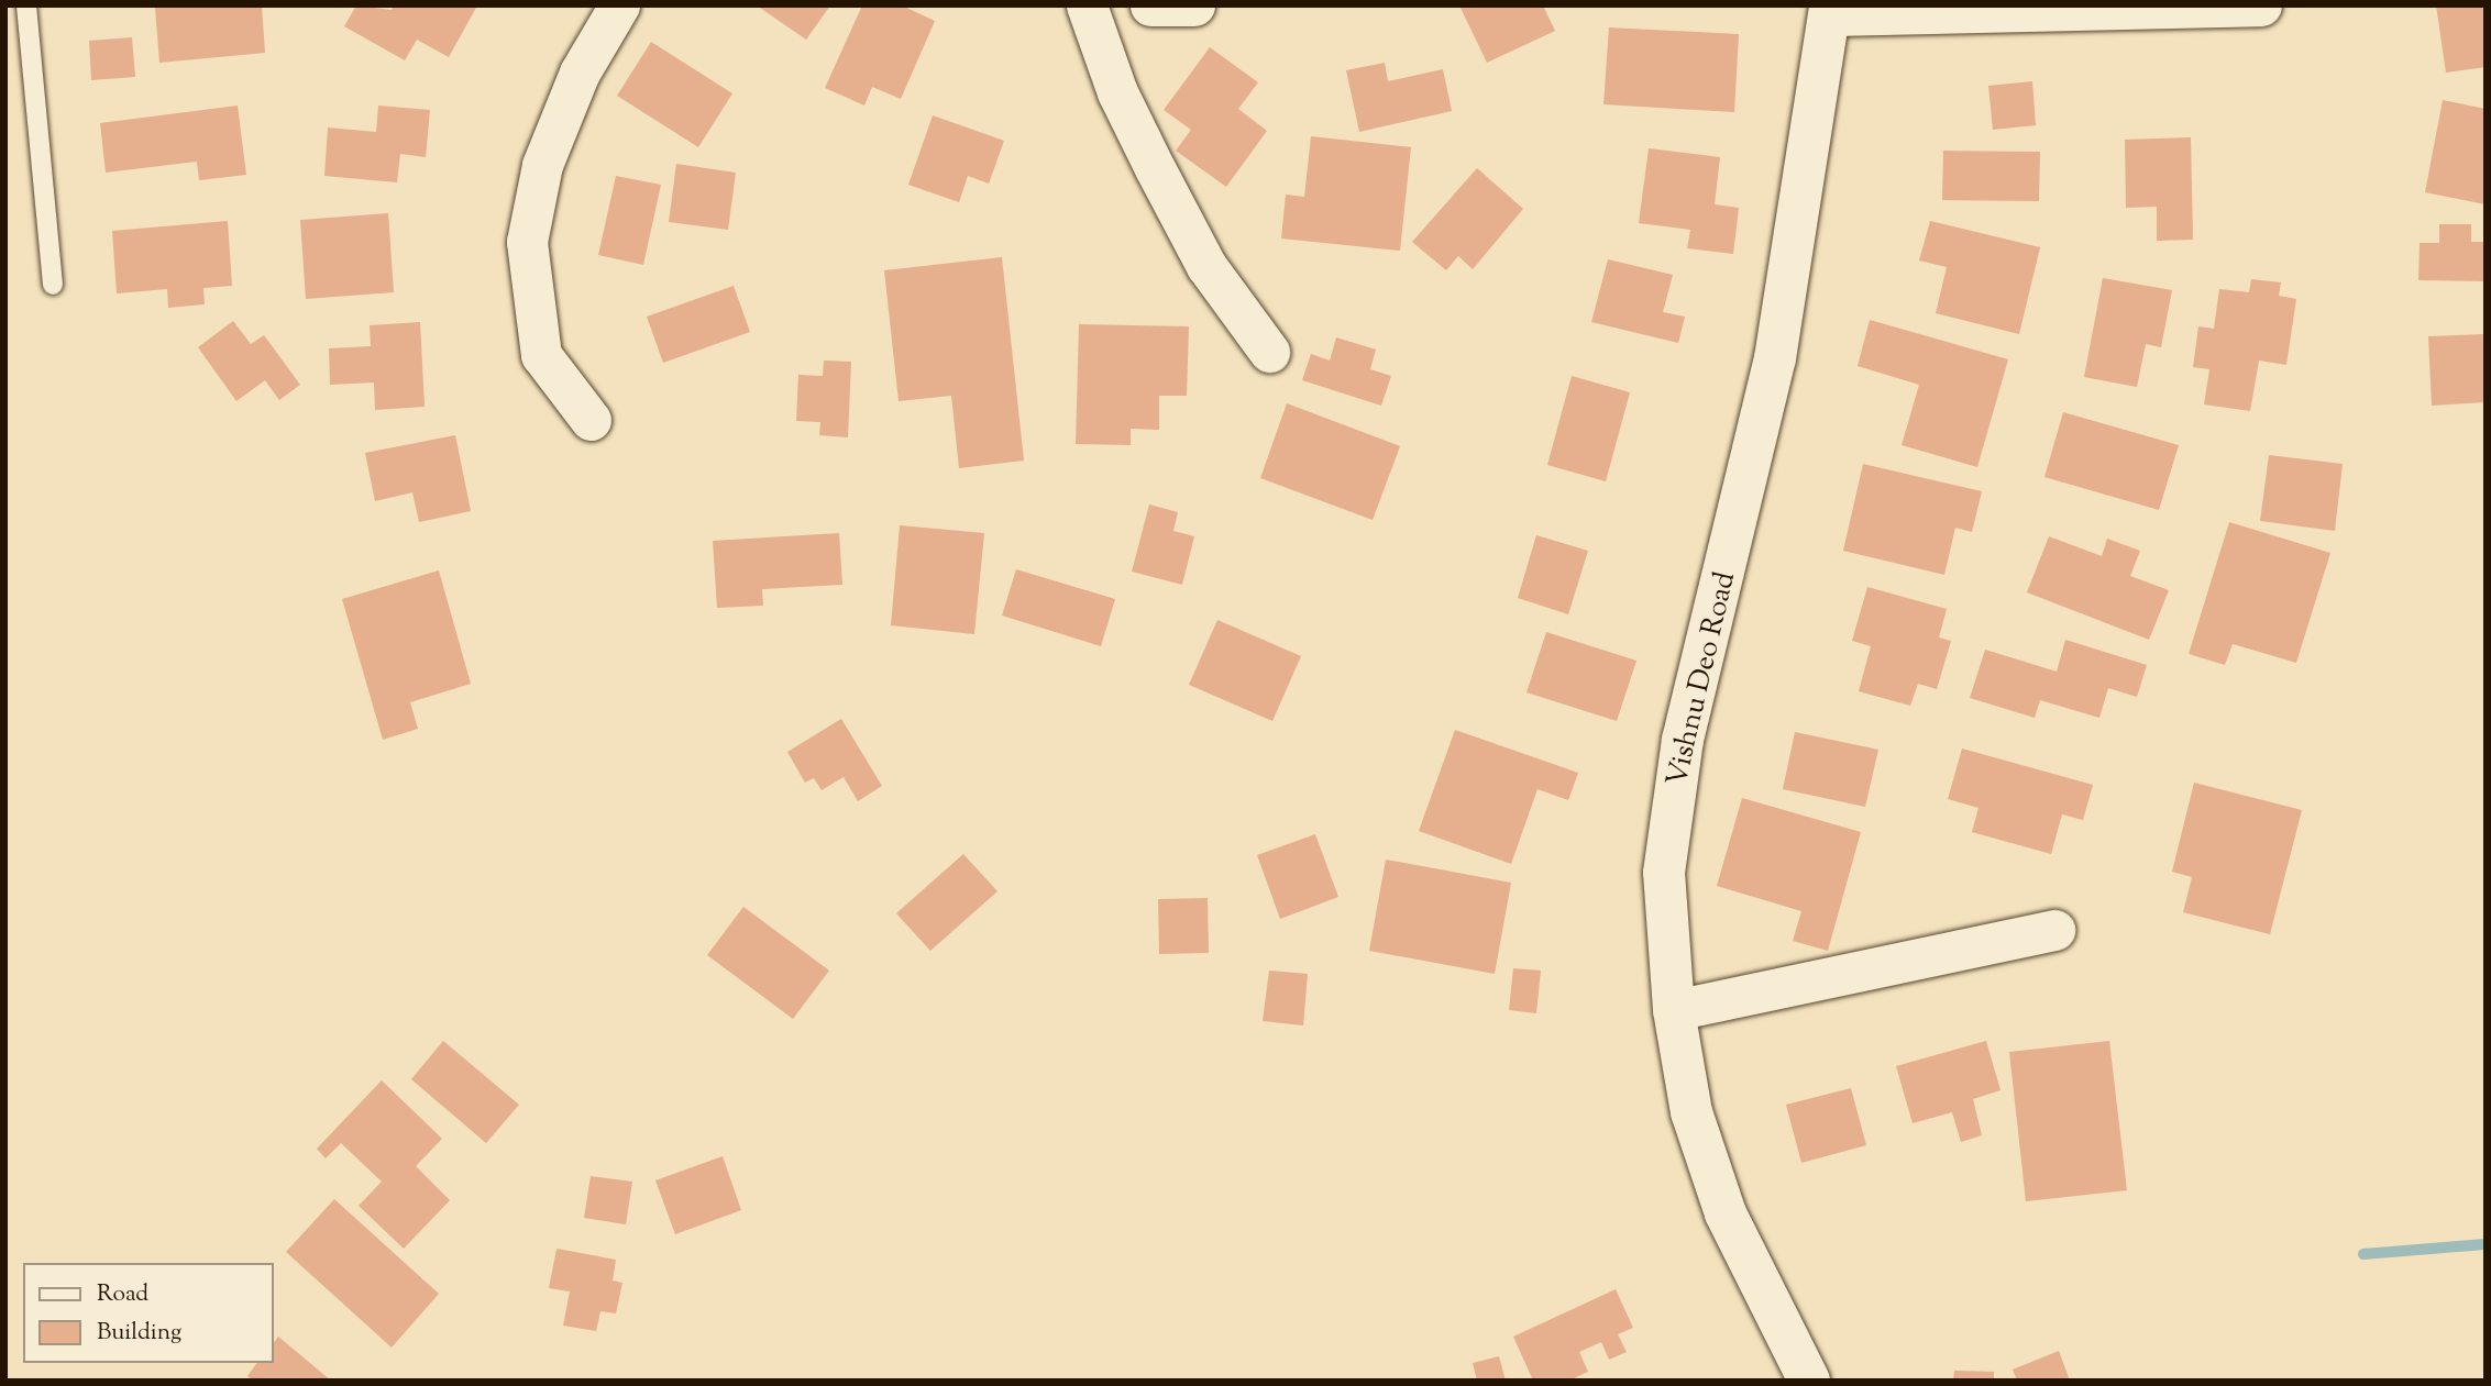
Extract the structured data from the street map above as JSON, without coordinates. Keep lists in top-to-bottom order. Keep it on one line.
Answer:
{"streets":{"street":["Vishnu Deo Road"]},"legend":["Road","Building"]}
